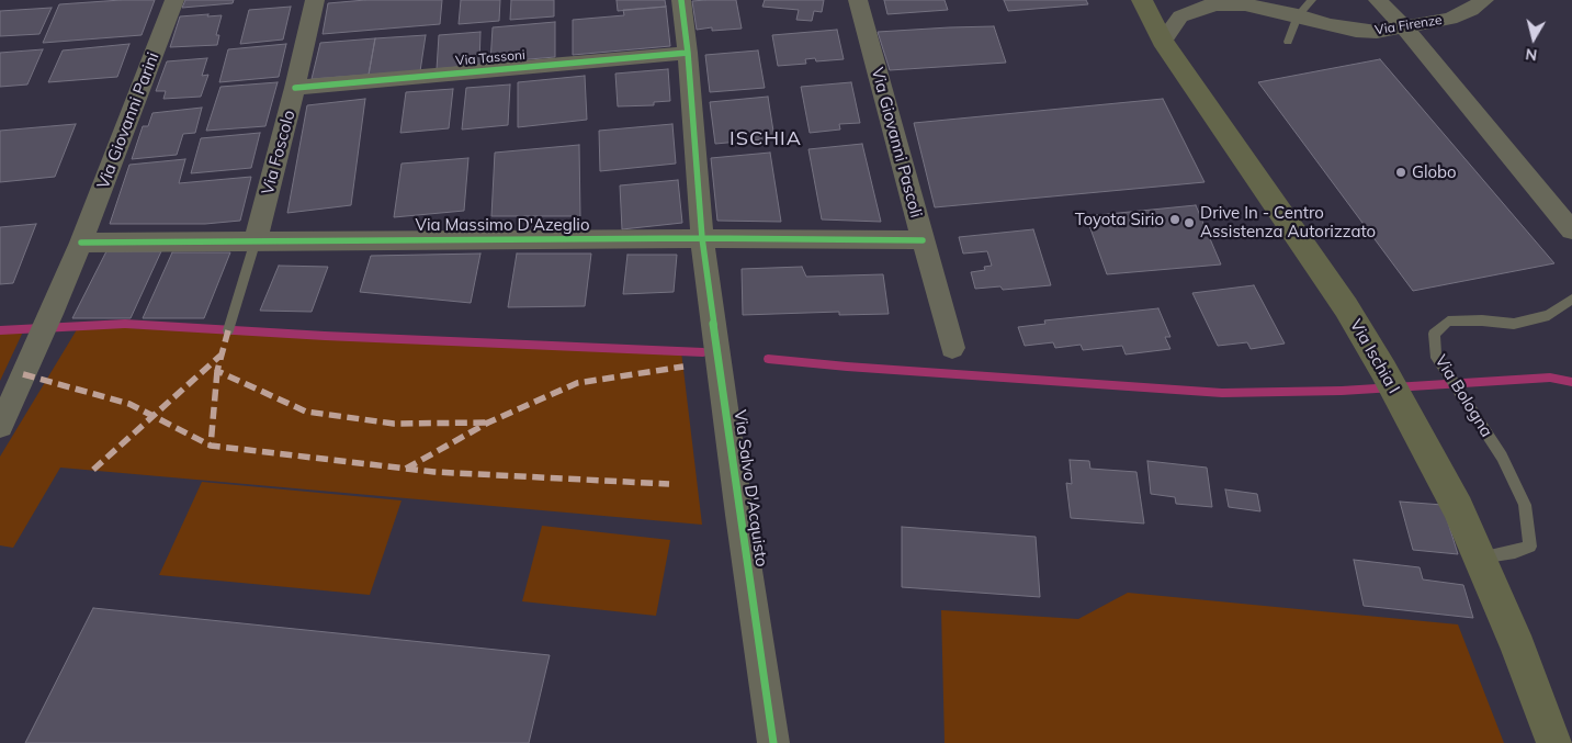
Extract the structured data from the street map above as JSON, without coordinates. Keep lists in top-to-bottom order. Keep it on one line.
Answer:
{"streets":{"main road":["Via Ischia I"],"street":["Via Firenze","Via Tassoni","Via Giovanni Parini","Via Giovanni Pascoli","Via Foscolo","Via Massimo D'Azeglio","Via Salvo D'Acquisto"],"lane":["Via Bologna"]},"crossings":[["Via Tassoni","Via Foscolo"],["Via Tassoni","Via Salvo D'Acquisto"],["Via Giovanni Parini","Via Massimo D'Azeglio"],["Via Giovanni Pascoli","Via Massimo D'Azeglio"],["Via Foscolo","Via Massimo D'Azeglio"],["Via Massimo D'Azeglio","Via Salvo D'Acquisto"],["Via Ischia I","Via Bologna"]],"districts":["ISCHIA"],"places":["Globo","Toyota Sirio","Drive In - Centro Assistenza Autorizzato"],"north":"bottom"}
